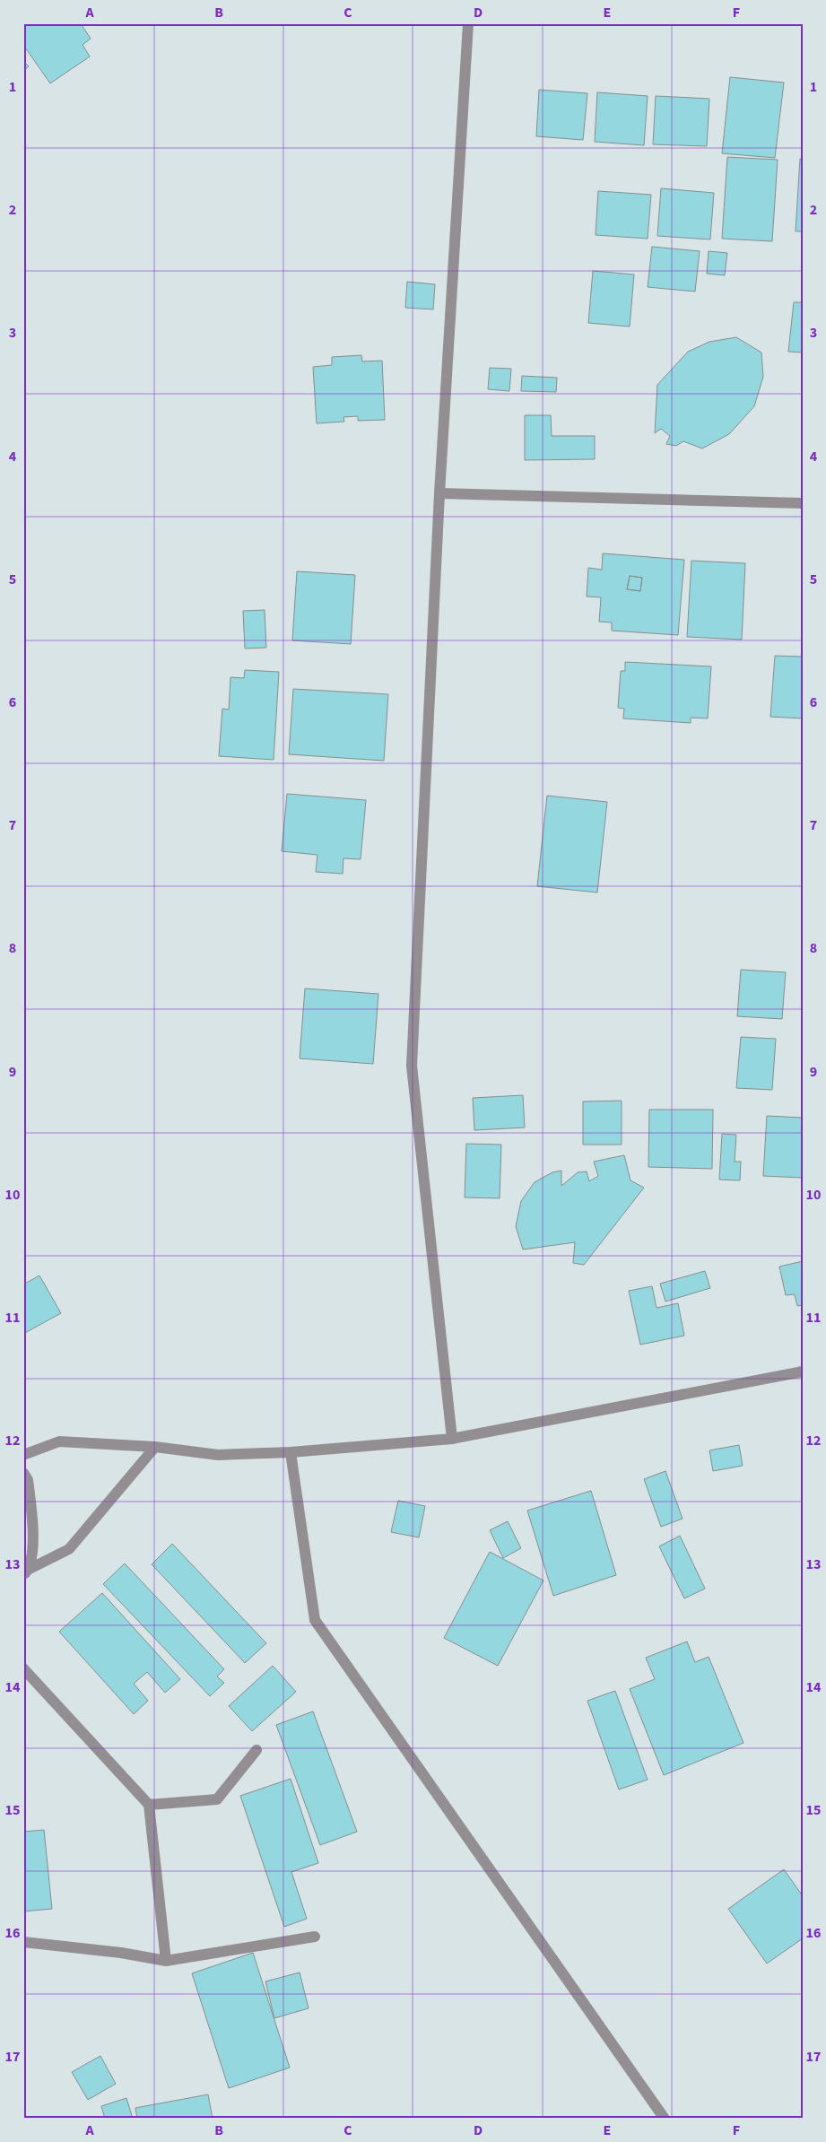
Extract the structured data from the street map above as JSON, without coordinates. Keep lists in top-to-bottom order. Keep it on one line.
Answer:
{"grid":{"columns":["A","B","C","D","E","F"],"rows":["1","2","3","4","5","6","7","8","9","10","11","12","13","14","15","16","17"]}}
